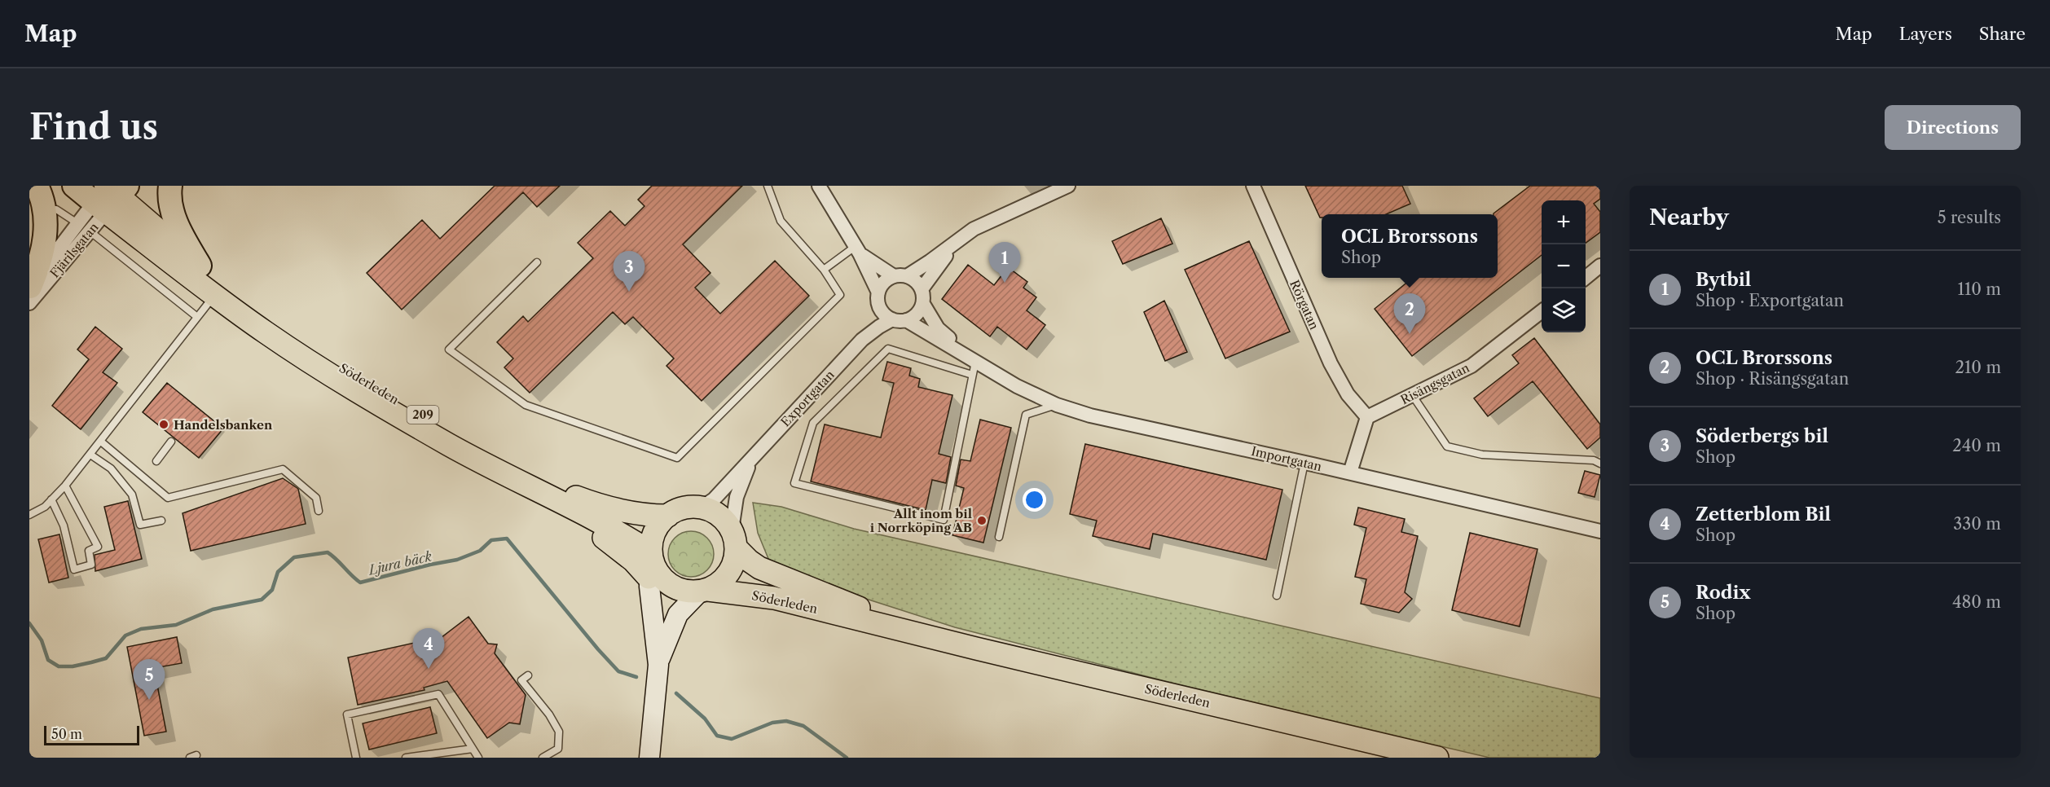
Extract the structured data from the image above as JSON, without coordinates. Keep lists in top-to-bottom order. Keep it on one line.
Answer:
{"streets":{"highway":["Söderleden","209"],"street":["Fjärilsgatan","Rörgatan","Risängsgatan","Exportgatan","Importgatan"]},"crossings":[["Fjärilsgatan","Söderleden"],["Rörgatan","Risängsgatan"],["Söderleden","Exportgatan"],["Exportgatan","Importgatan"]],"water":["Ljura bäck"],"places":["Handelsbanken","Allt inom bil i Norrköping AB"],"scale_bar":"50 m","page":{"header":"Map","nav":["Map","Layers","Share"],"buttons":"Directions","title":"Find us","heading":["Nearby","5 results"],"map_buttons":["+","−"],"popup":["OCL Brorssons","Shop"],"pins":["1","3","2","4","5"],"list":[{"mark":"1","name":"Bytbil","note":"Shop · Exportgatan","value":"110 m"},{"mark":"2","name":"OCL Brorssons","note":"Shop · Risängsgatan","value":"210 m"},{"mark":"3","name":"Söderbergs bil","note":"Shop","value":"240 m"},{"mark":"4","name":"Zetterblom Bil","note":"Shop","value":"330 m"},{"mark":"5","name":"Rodix","note":"Shop","value":"480 m"}],"scale":"50 m"}}
